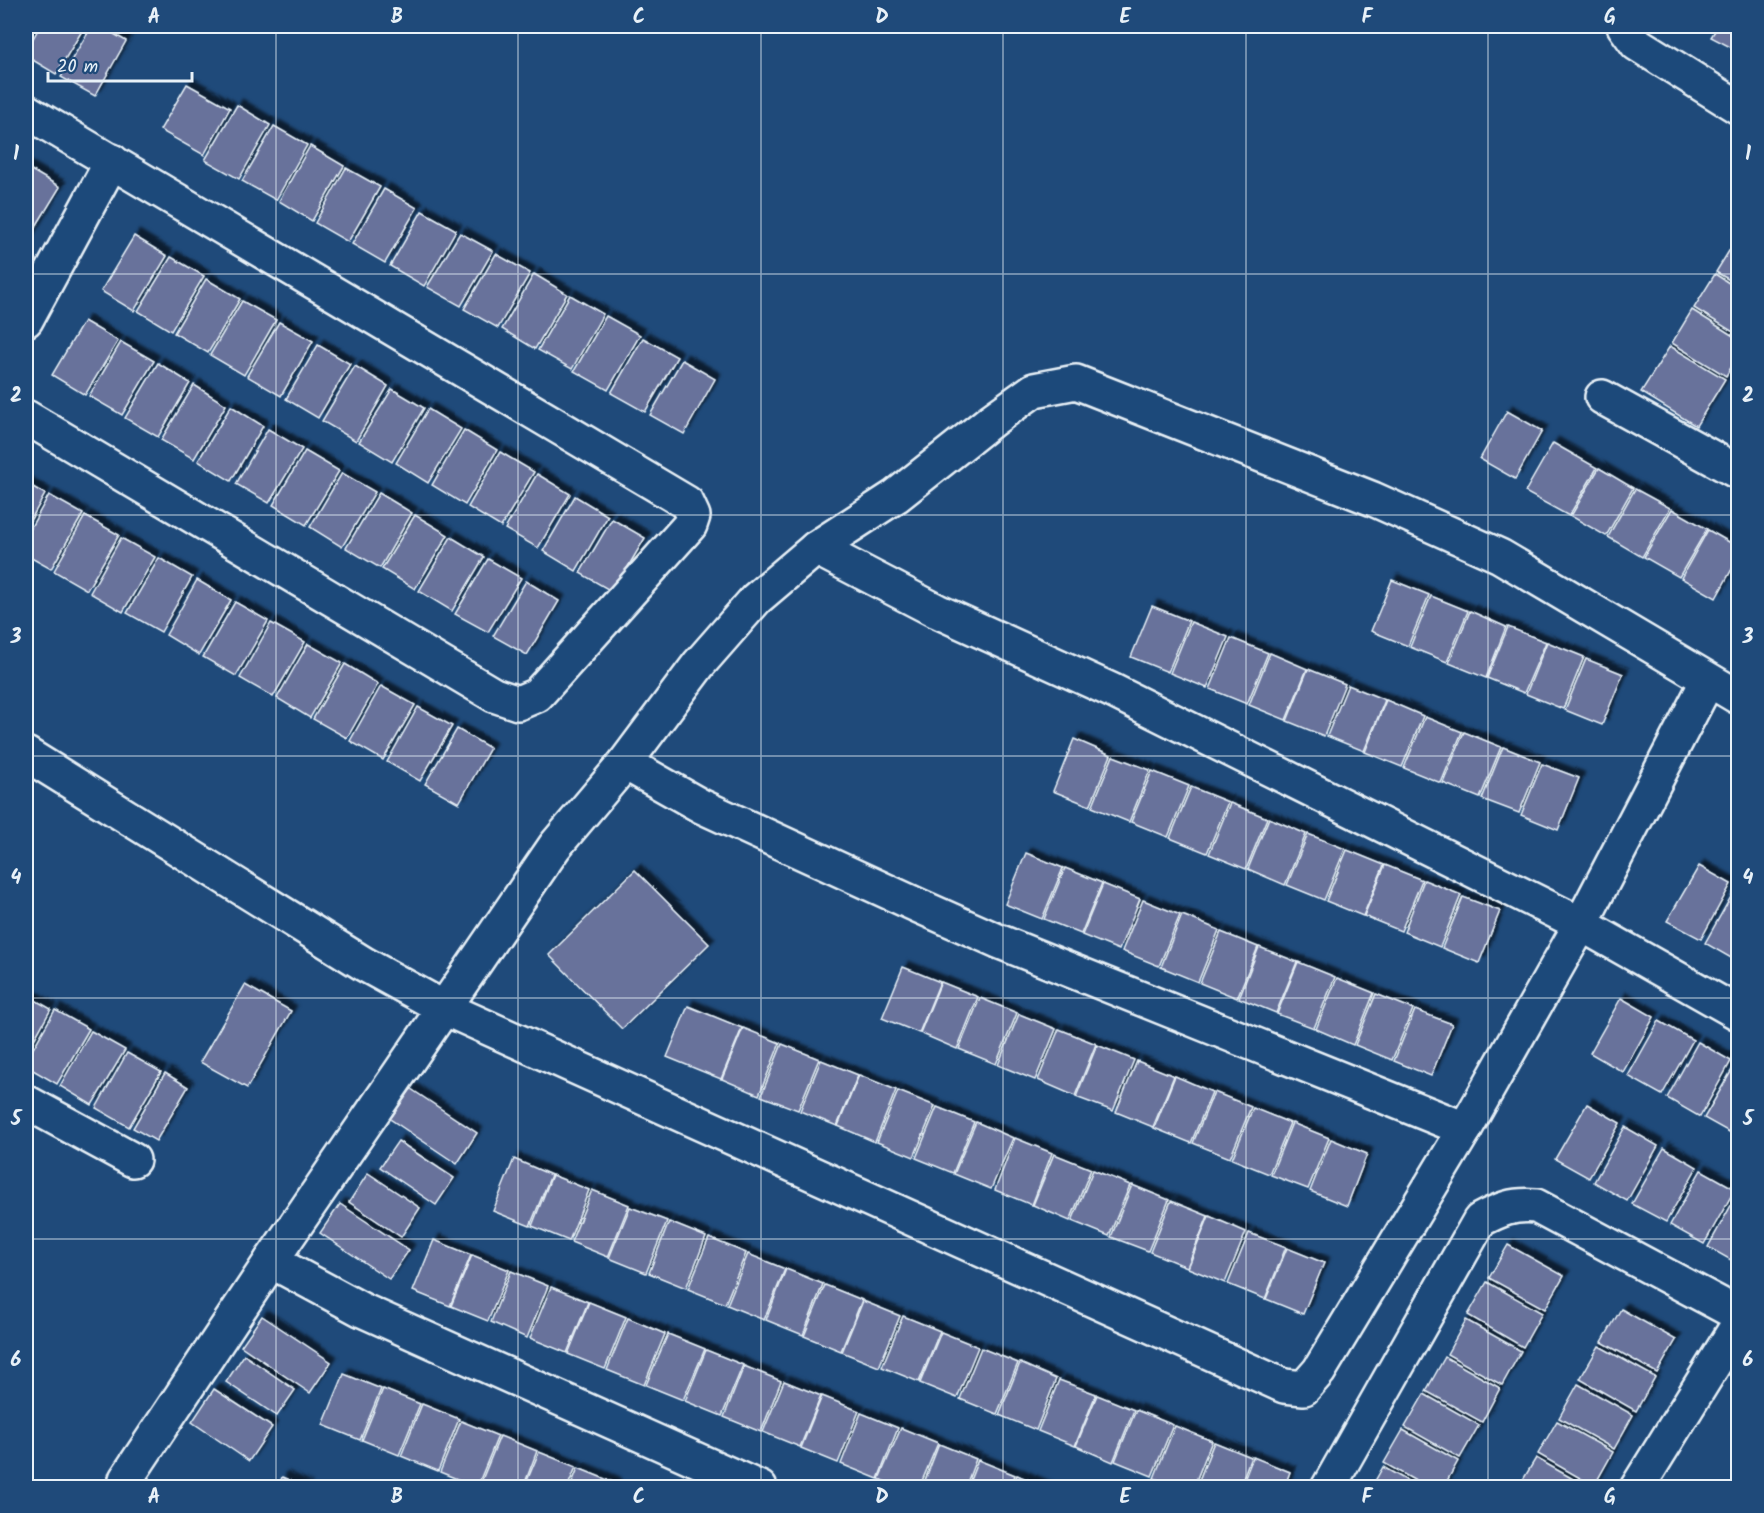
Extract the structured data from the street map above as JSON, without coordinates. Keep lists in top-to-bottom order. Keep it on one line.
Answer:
{"scale_bar":"20 m","grid":{"columns":["A","B","C","D","E","F","G"],"rows":["1","2","3","4","5","6"]}}
